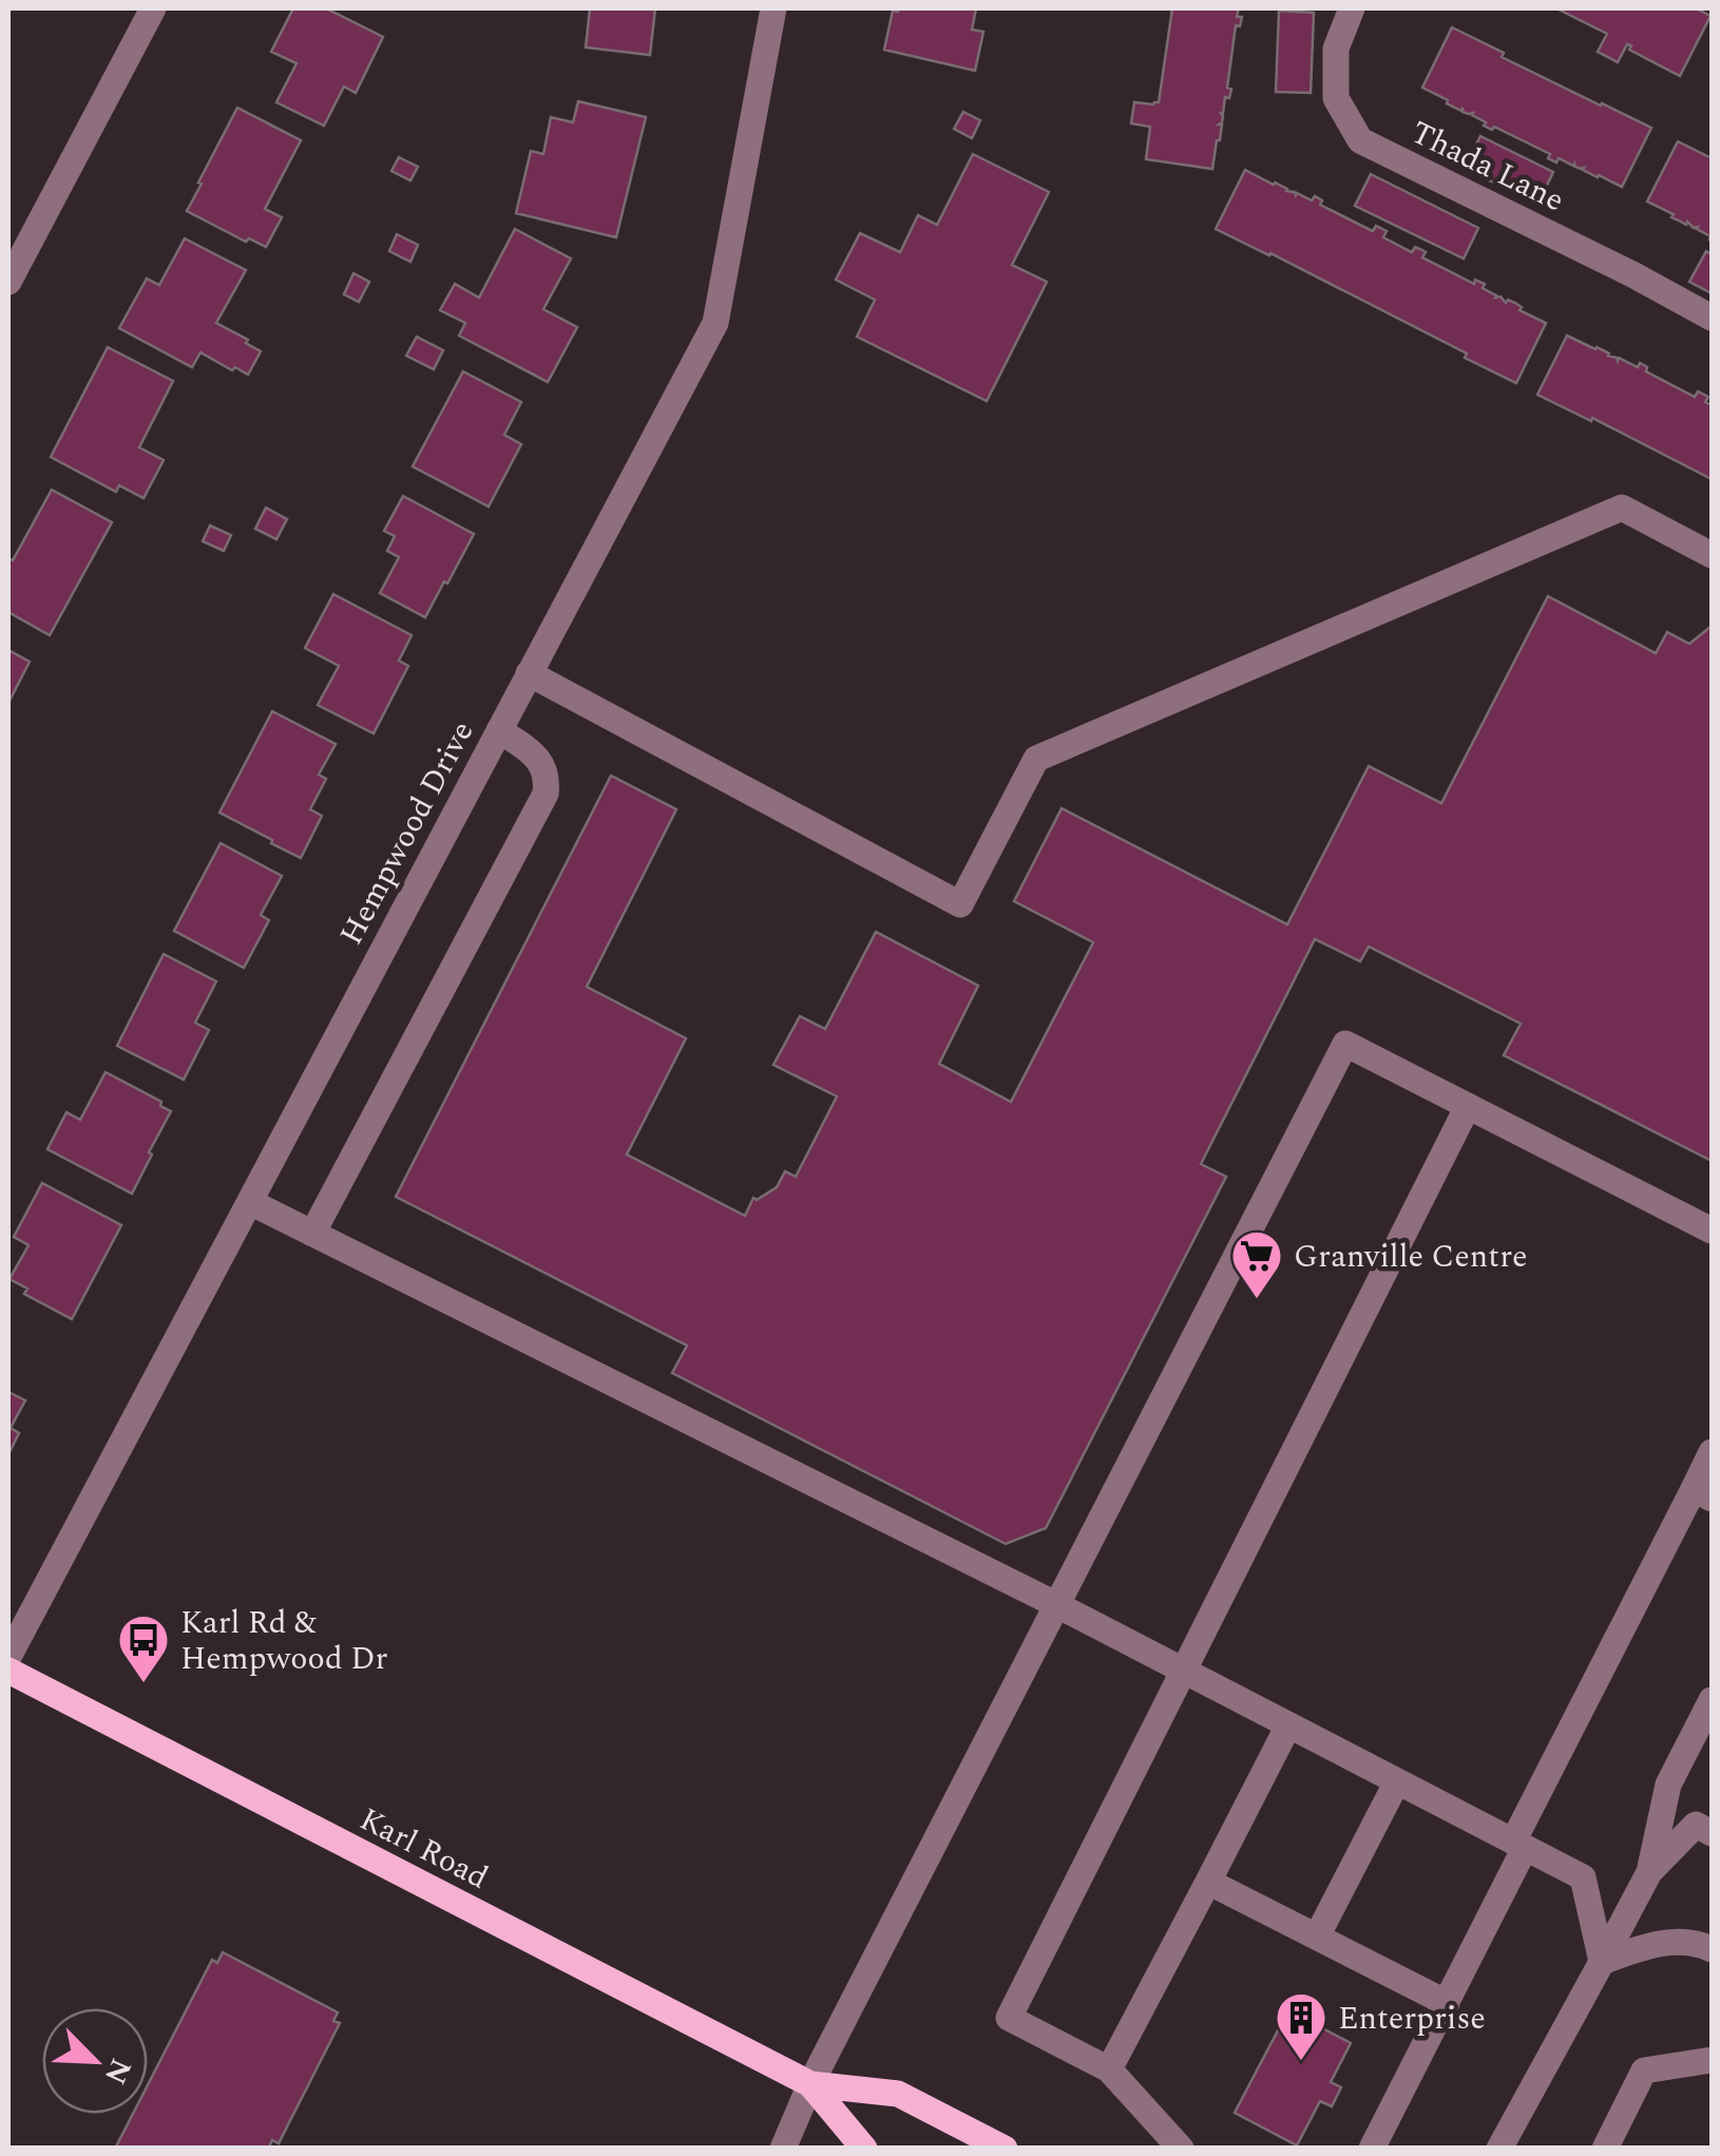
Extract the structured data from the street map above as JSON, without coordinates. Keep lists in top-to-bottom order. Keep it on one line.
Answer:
{"streets":{"main road":["Karl Road"],"street":["Thada Lane","Hempwood Drive"]},"places":{"supermarket":["Granville Centre"],"bus stop":["Karl Rd & Hempwood Dr"],"building":["Enterprise"]},"north":"bottom right"}
